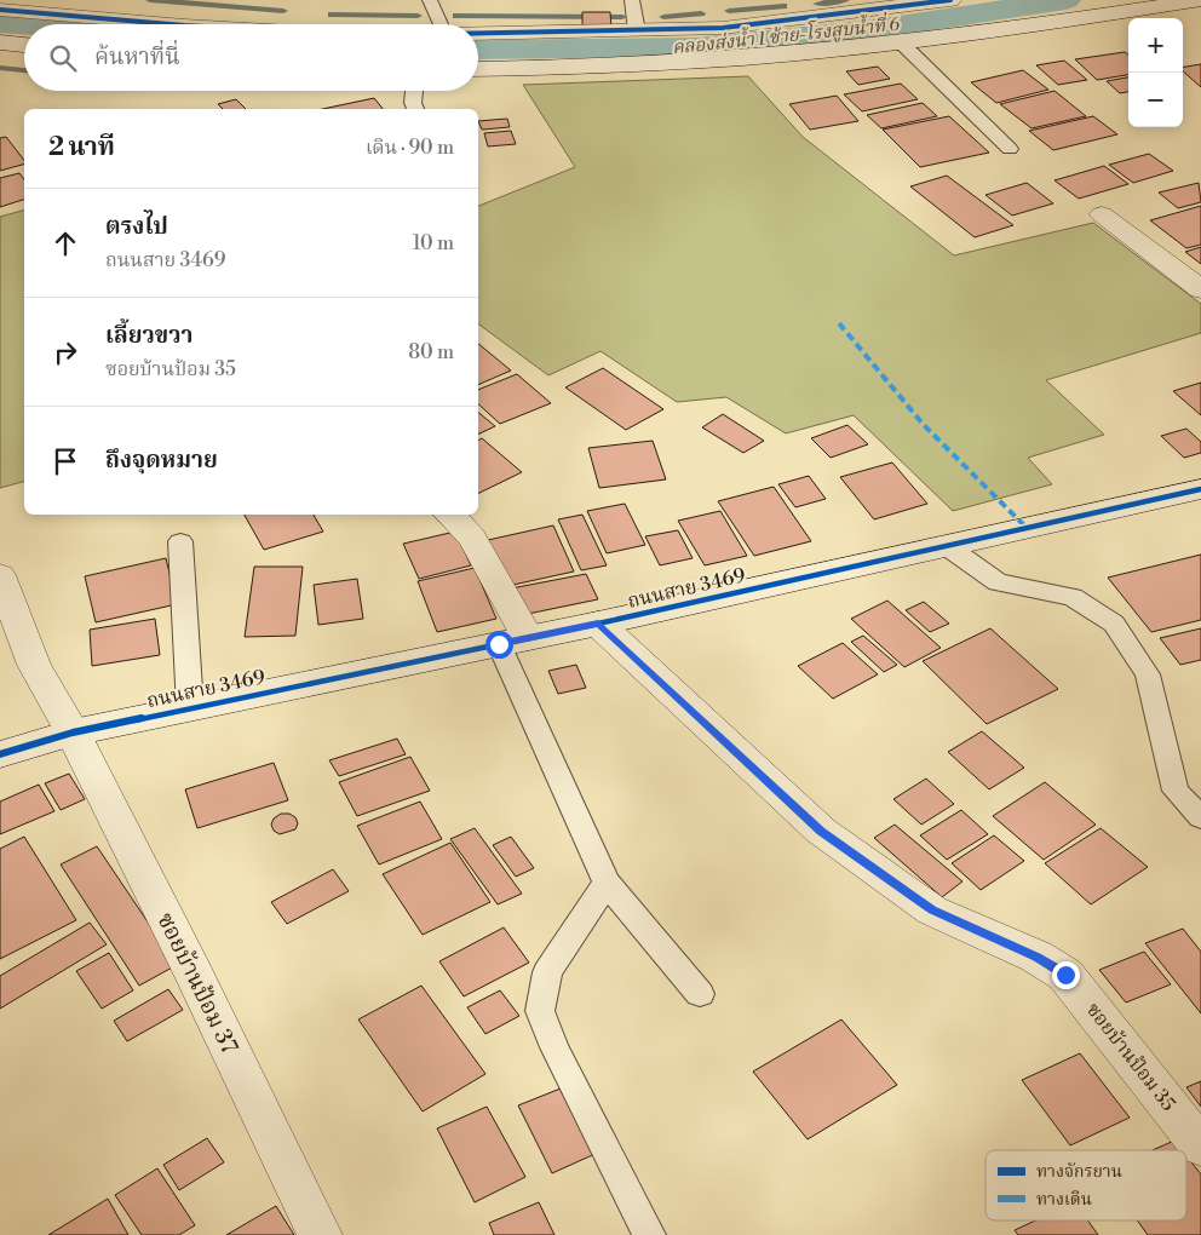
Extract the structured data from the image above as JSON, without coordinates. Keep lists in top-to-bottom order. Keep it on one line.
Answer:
{"streets":{"street":["ถนนสาย 3469","ซอยบ้านป้อม 37","ซอยบ้านป้อม 35"]},"crossings":[["ถนนสาย 3469","ซอยบ้านป้อม 37"],["ถนนสาย 3469","ซอยบ้านป้อม 35"]],"water":["คลองส่งน้ำ 1 ซ้าย-โรงสูบน้ำที่ 6"],"legend":["ทางจักรยาน","ทางเดิน"],"page":{"map_buttons":["+","−"],"search":"ค้นหาที่นี่","heading":["2 นาที","เดิน · 90 m"],"list":[["ตรงไป","ถนนสาย 3469","10 m"],["เลี้ยวขวา","ซอยบ้านป้อม 35","80 m"],"ถึงจุดหมาย"]}}
